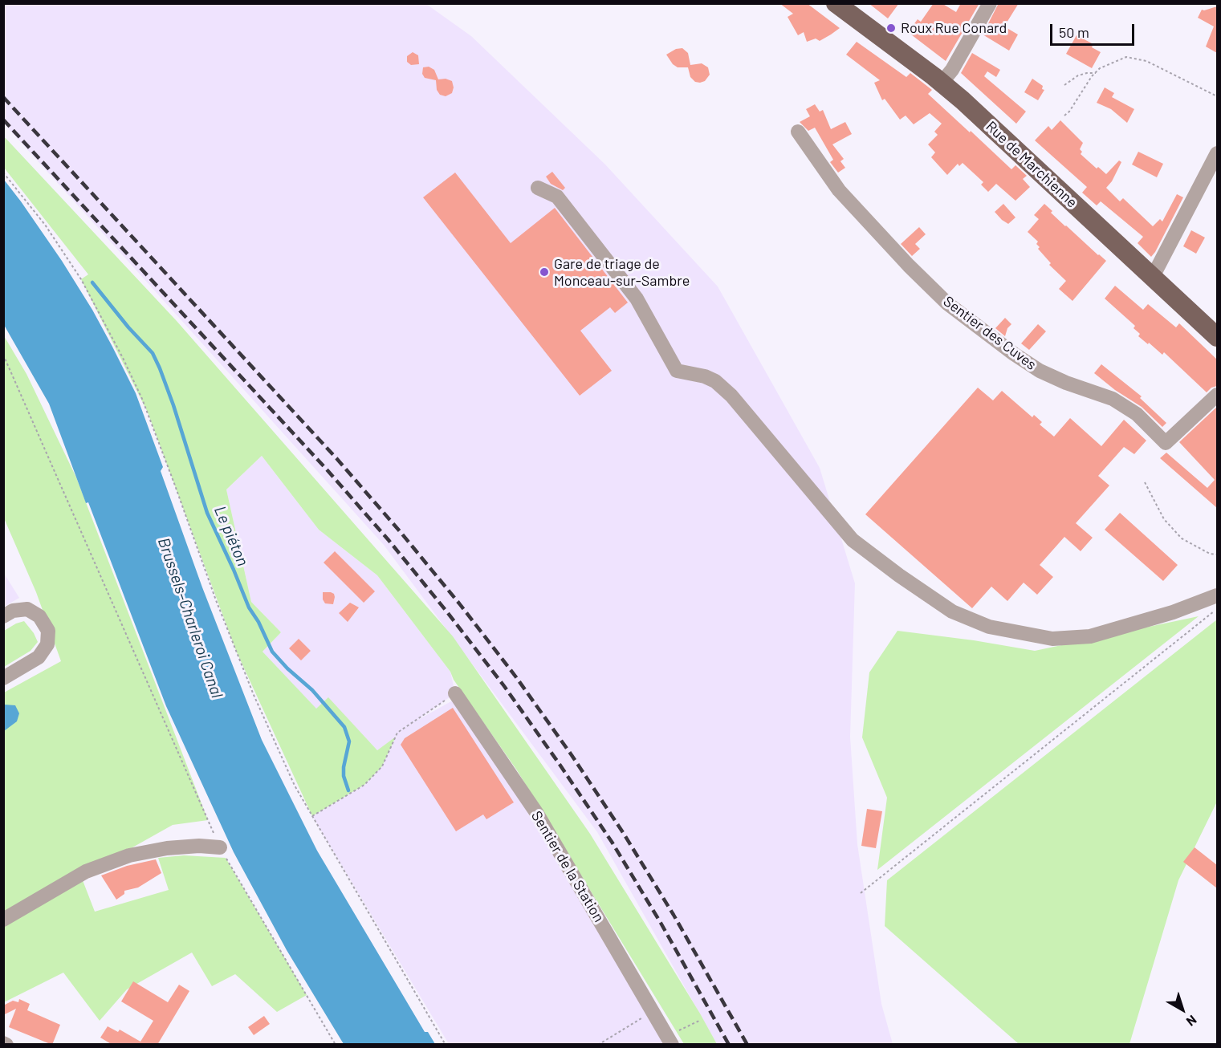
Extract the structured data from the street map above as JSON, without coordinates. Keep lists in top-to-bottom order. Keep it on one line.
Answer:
{"streets":{"main road":["Rue de Marchienne"],"street":["Sentier des Cuves","Sentier de la Station"]},"water":["Le piéton","Brussels–Charleroi Canal"],"places":["Roux Rue Conard","Gare de triage de Monceau-sur-Sambre"],"scale_bar":"50 m","north":"bottom right"}
